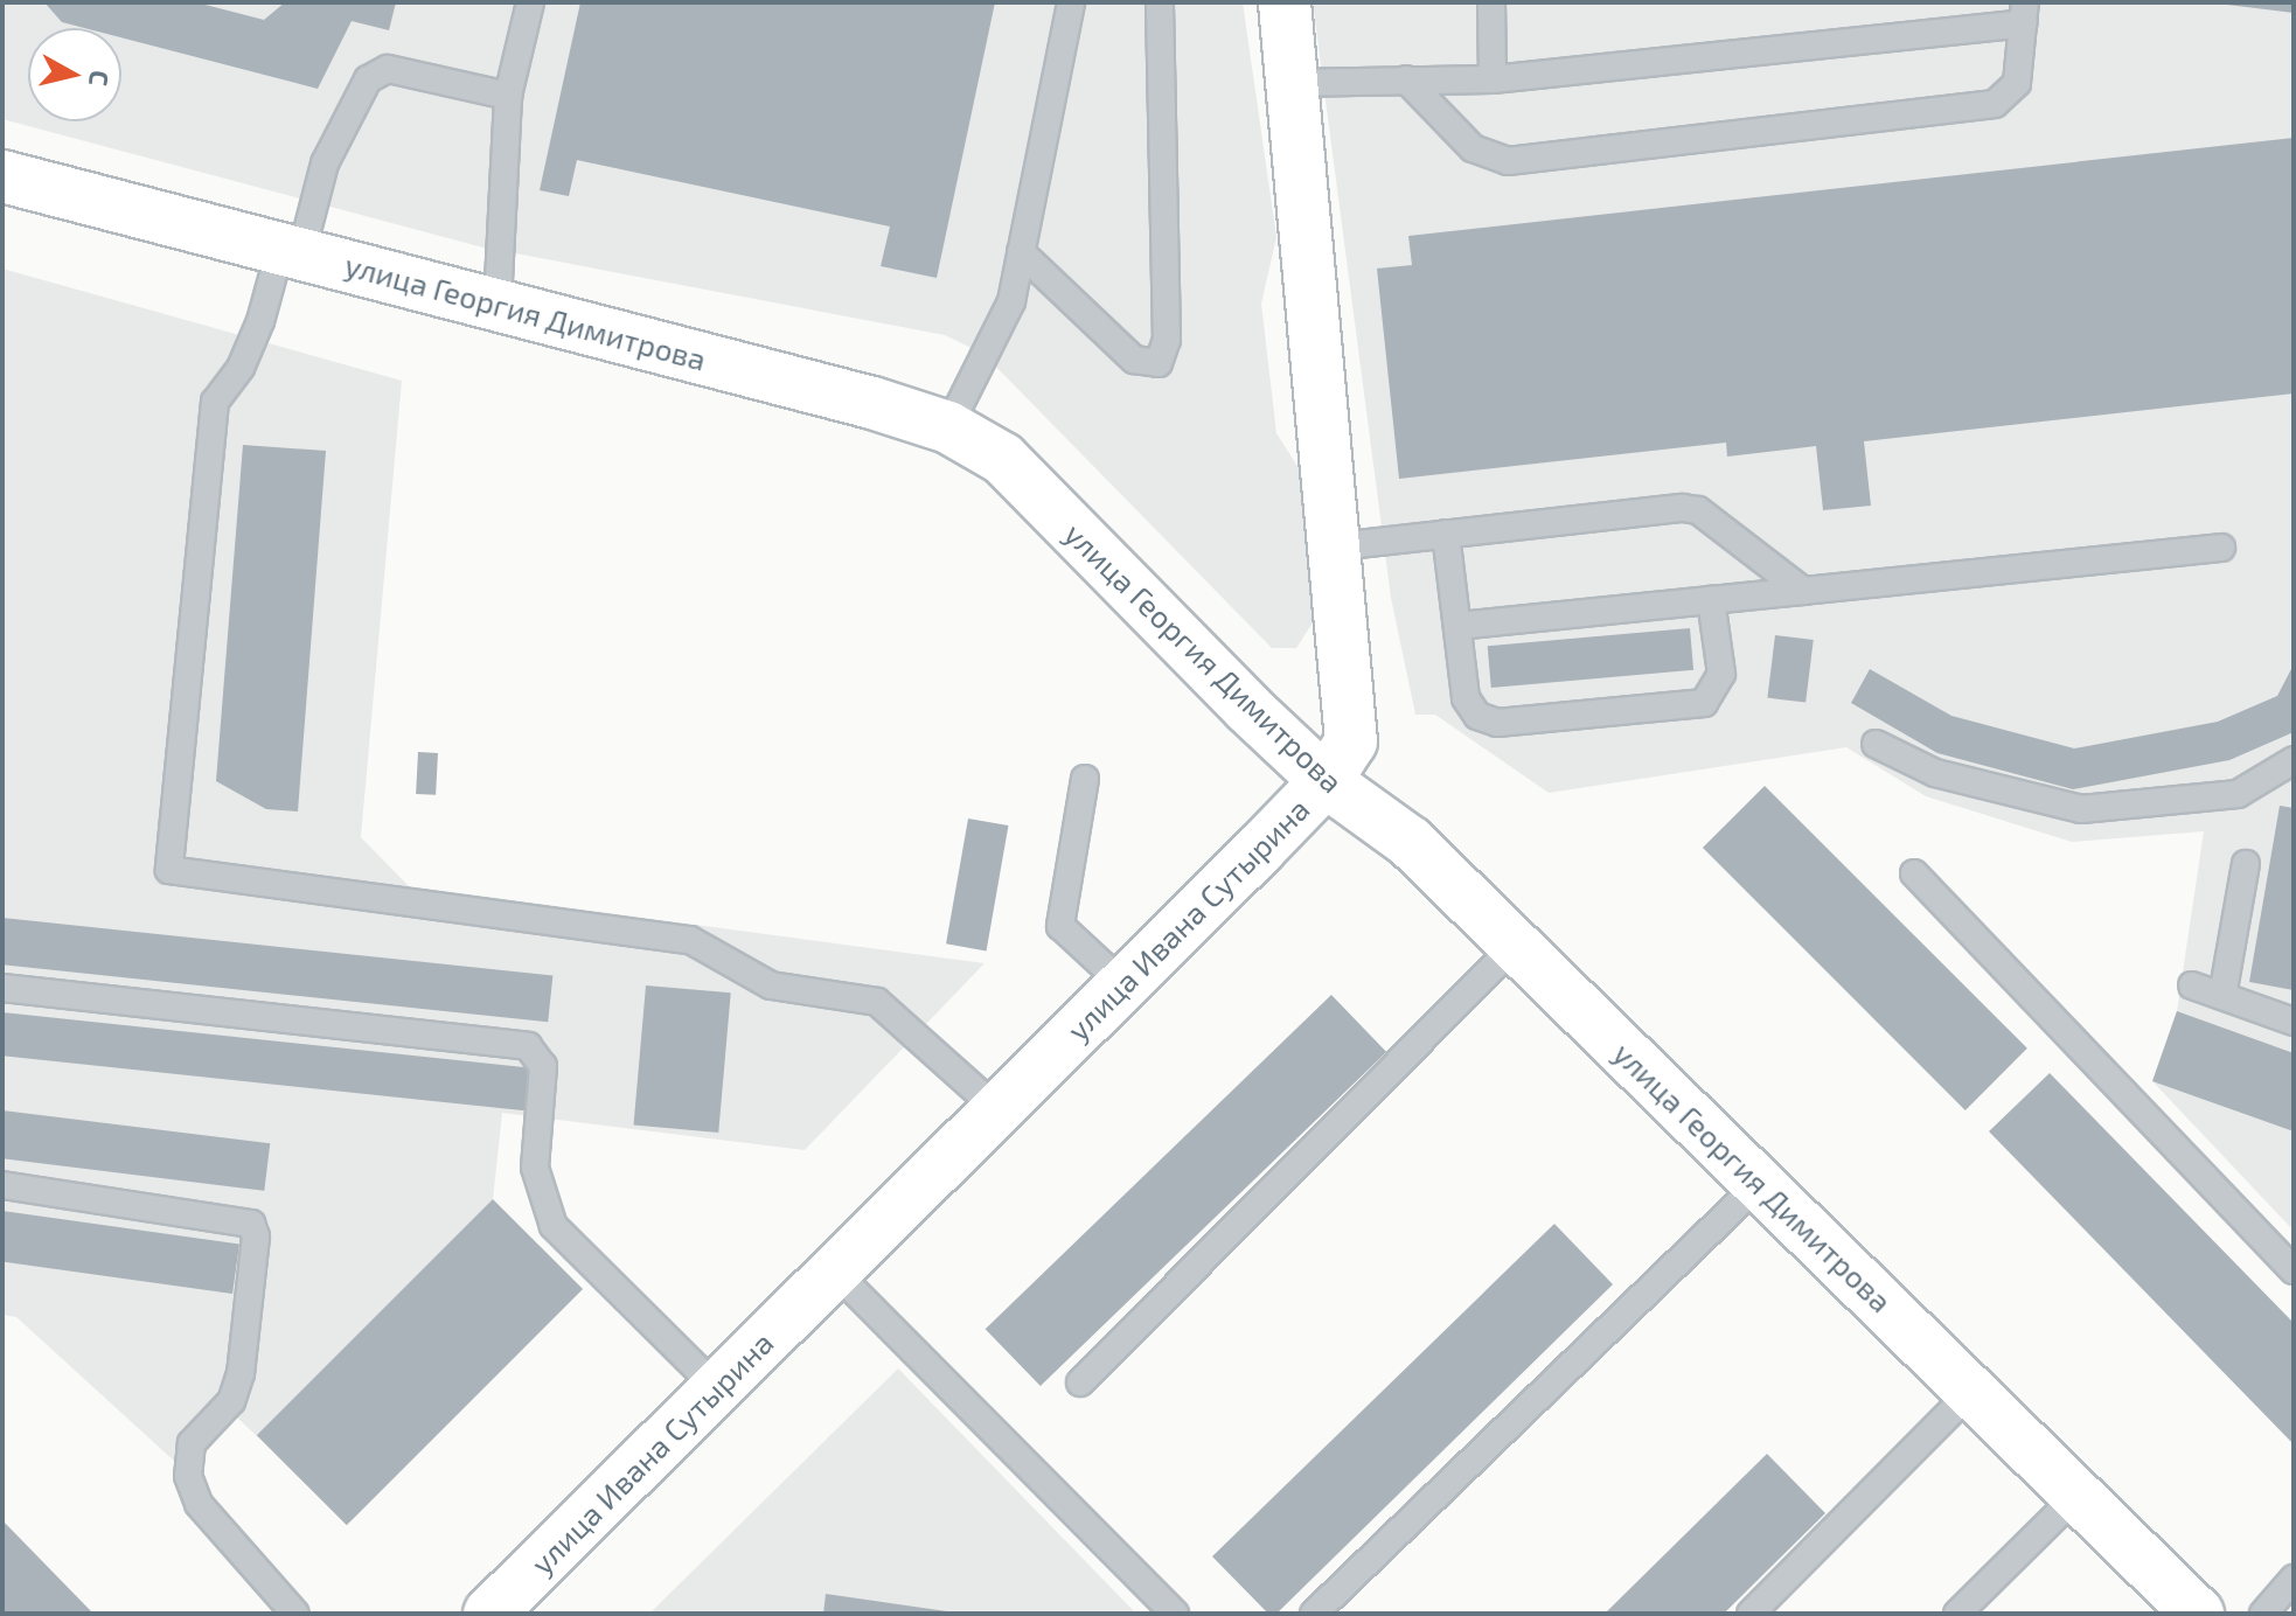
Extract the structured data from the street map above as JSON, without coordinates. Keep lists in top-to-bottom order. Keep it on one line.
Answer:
{"streets":{"main road":["улица Георгия Димитрова","улица Ивана Сутырина"]},"crossings":[["улица Георгия Димитрова","улица Ивана Сутырина"]],"north":"right"}
